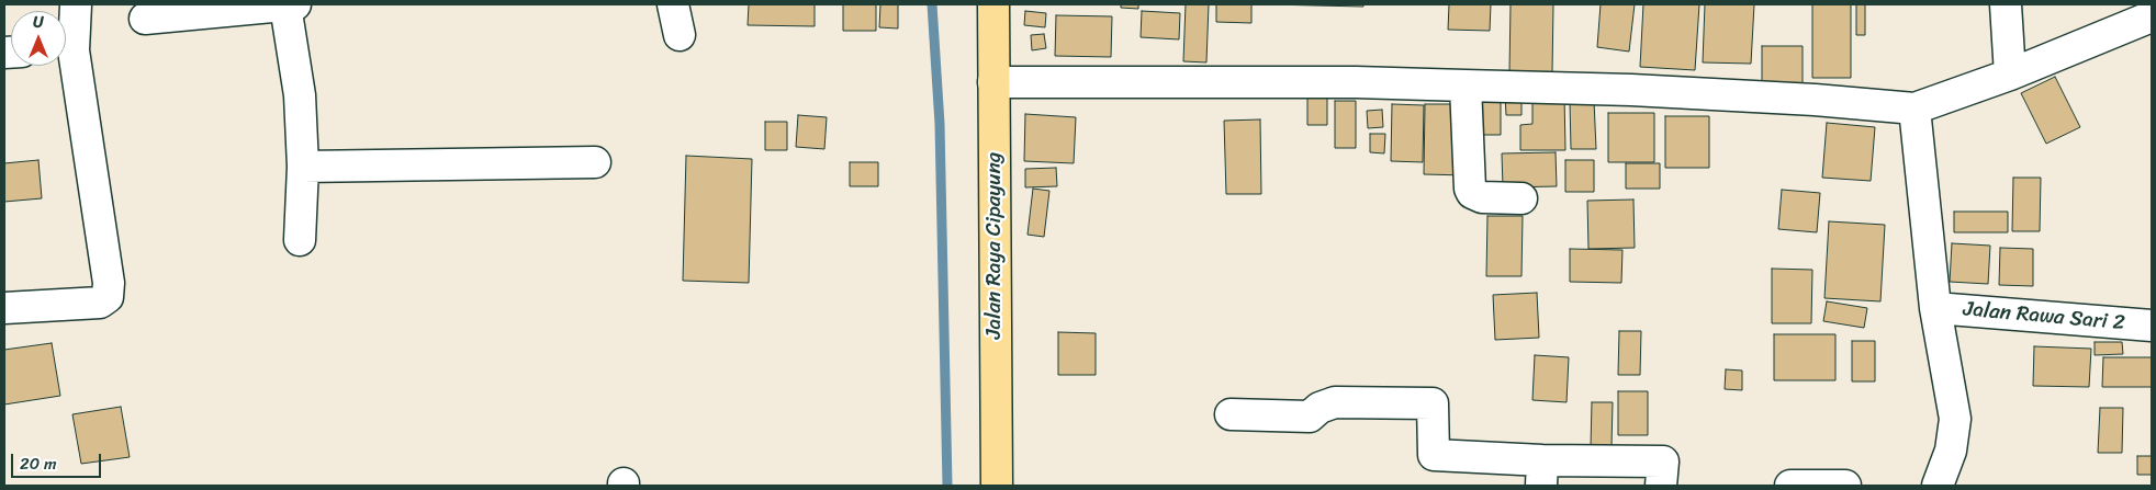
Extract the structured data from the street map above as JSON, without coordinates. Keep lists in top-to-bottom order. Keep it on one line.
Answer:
{"streets":{"main road":["Jalan Raya Cipayung"],"street":["Jalan Rawa Sari 2"]},"scale_bar":"20 m","north":"top"}
